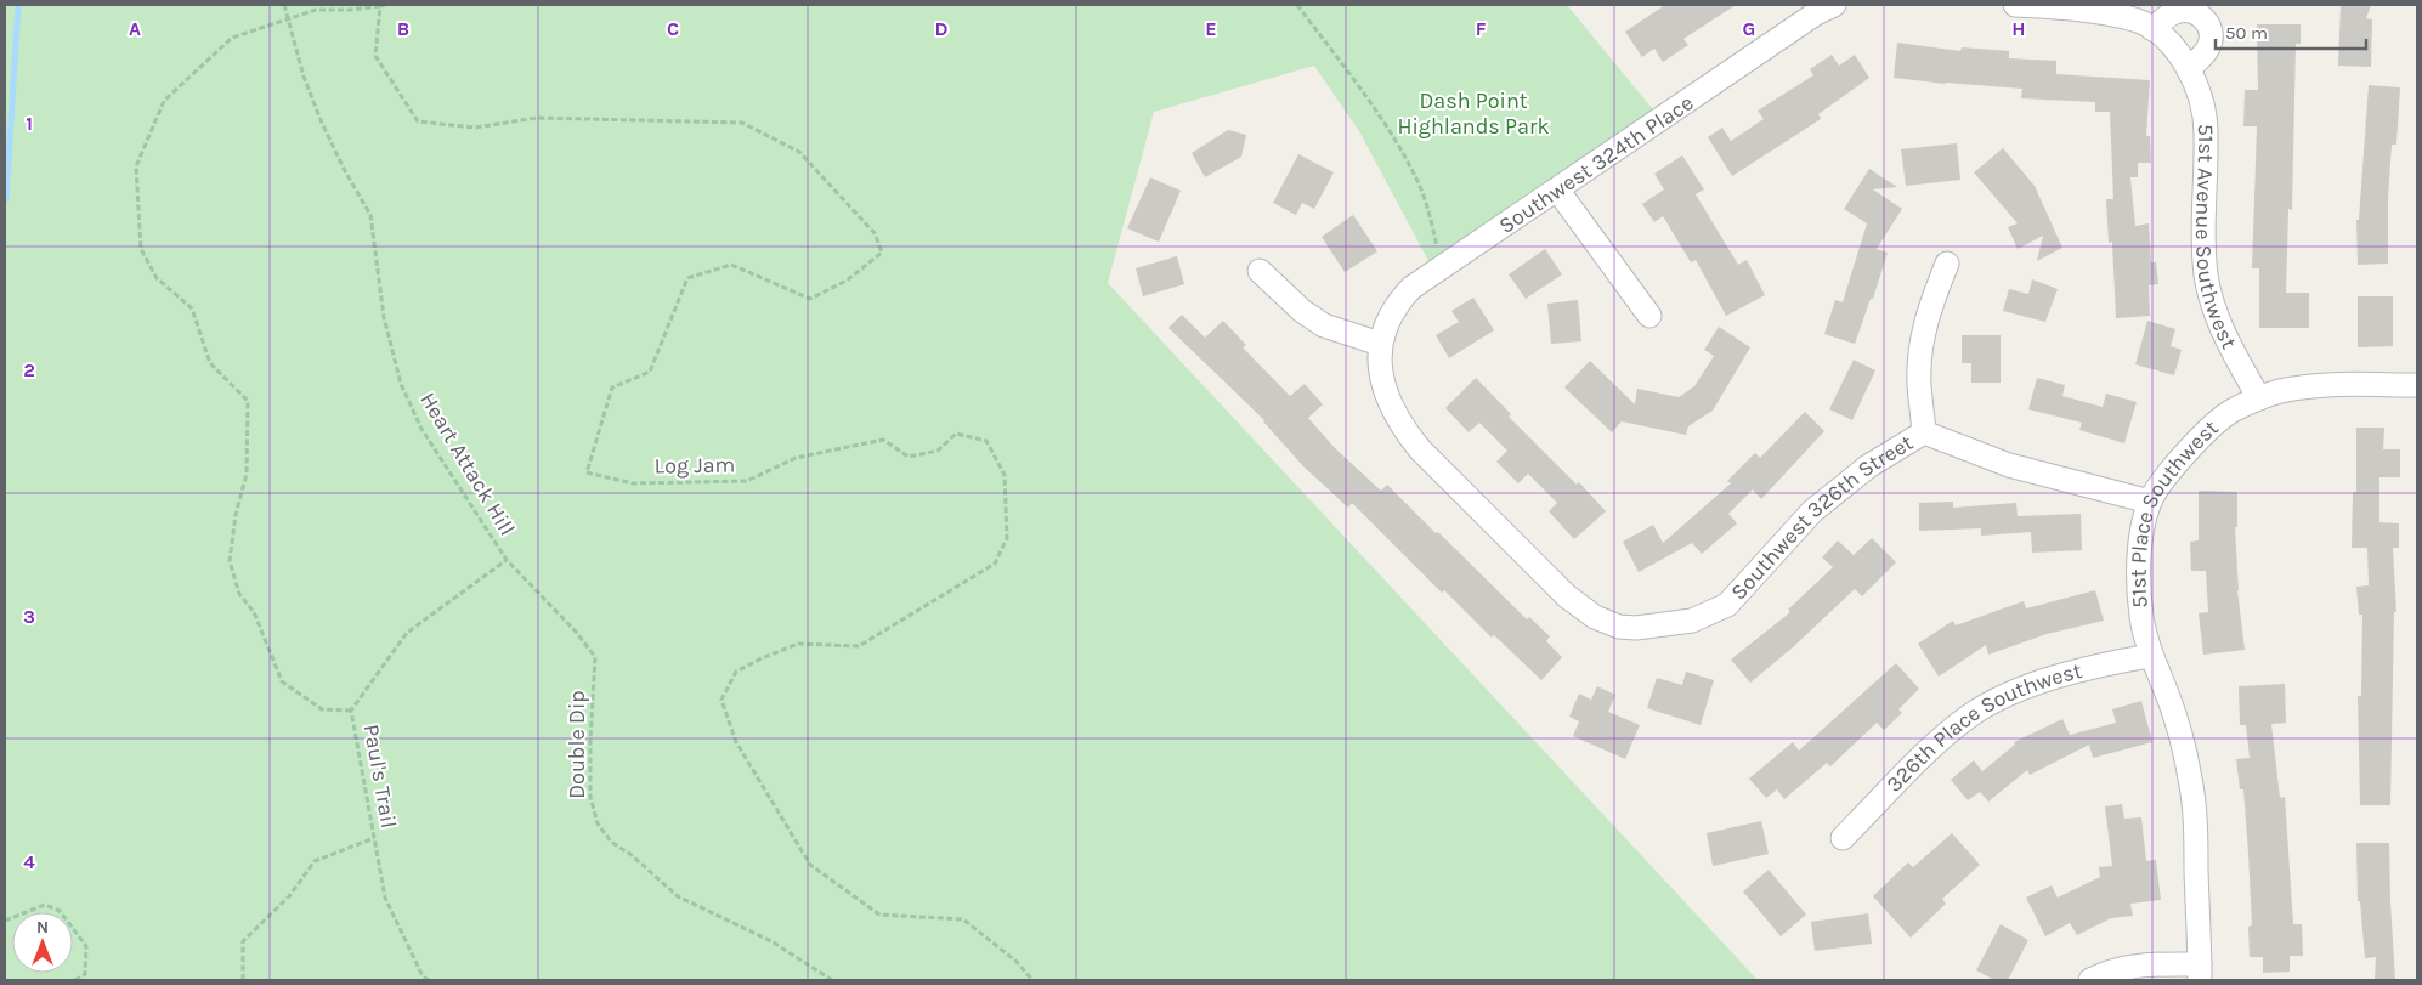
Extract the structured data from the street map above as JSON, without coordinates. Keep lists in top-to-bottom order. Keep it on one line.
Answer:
{"streets":{"street":["Southwest 324th Place","51st Avenue Southwest","51st Place Southwest","Southwest 326th Street","326th Place Southwest"],"path":["Heart Attack Hill","Log Jam","Double Dip","Paul's Trail"]},"crossings":[["Southwest 324th Place","Southwest 326th Street"],["51st Avenue Southwest","51st Place Southwest"],["Heart Attack Hill","Double Dip"],["Heart Attack Hill","Paul's Trail"],["51st Place Southwest","Southwest 326th Street"],["51st Place Southwest","326th Place Southwest"],["Double Dip","Paul's Trail"]],"parks":["Dash Point Highlands Park"],"scale_bar":"50 m","north":"top","grid":{"columns":["A","B","C","D","E","F","G","H"],"rows":["1","2","3","4"]}}
